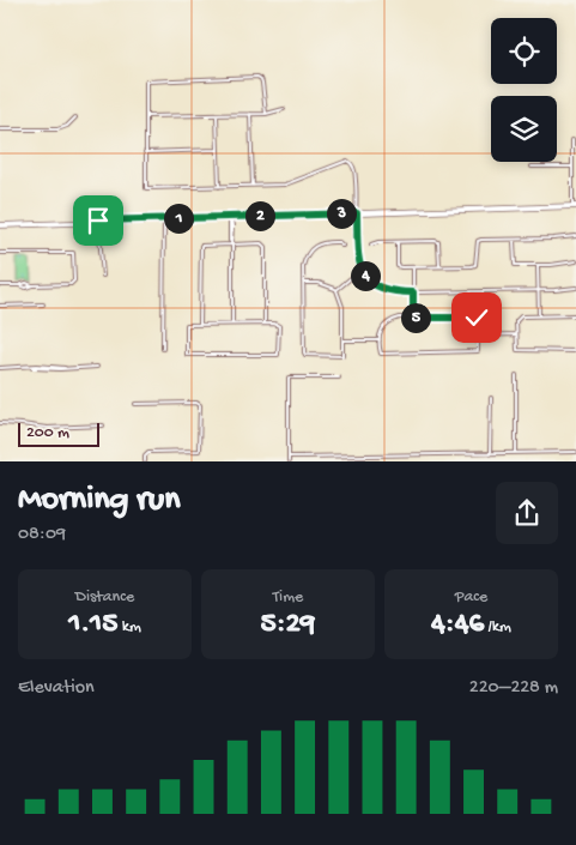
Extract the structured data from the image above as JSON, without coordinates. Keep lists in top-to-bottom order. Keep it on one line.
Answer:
{"scale_bar":"200 m","page":{"pins":["3","2","1","4","5"],"scale":"200 m","heading":["Morning run","08:09"],"stats":[["Distance","1.15 km"],["Time","5:29"],["Pace","4:46 /km"]],"chart":["Elevation","220–228 m"]}}
